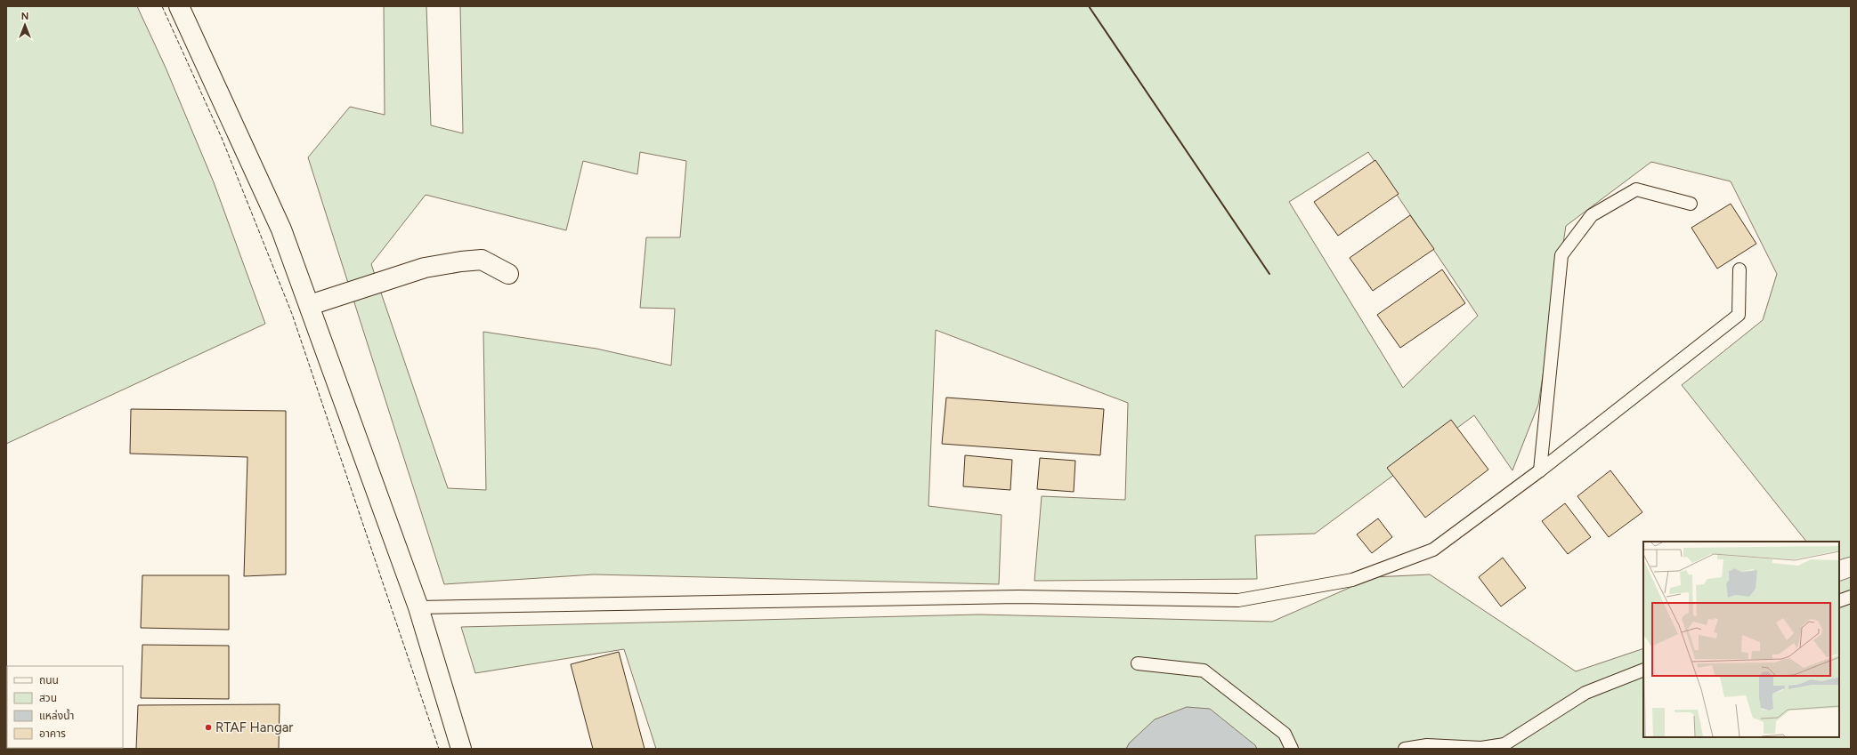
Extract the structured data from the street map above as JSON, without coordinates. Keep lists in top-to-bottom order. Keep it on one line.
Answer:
{"places":["RTAF Hangar"],"legend":["ถนน","สวน","แหล่งน้ำ","อาคาร"],"north":"top"}
